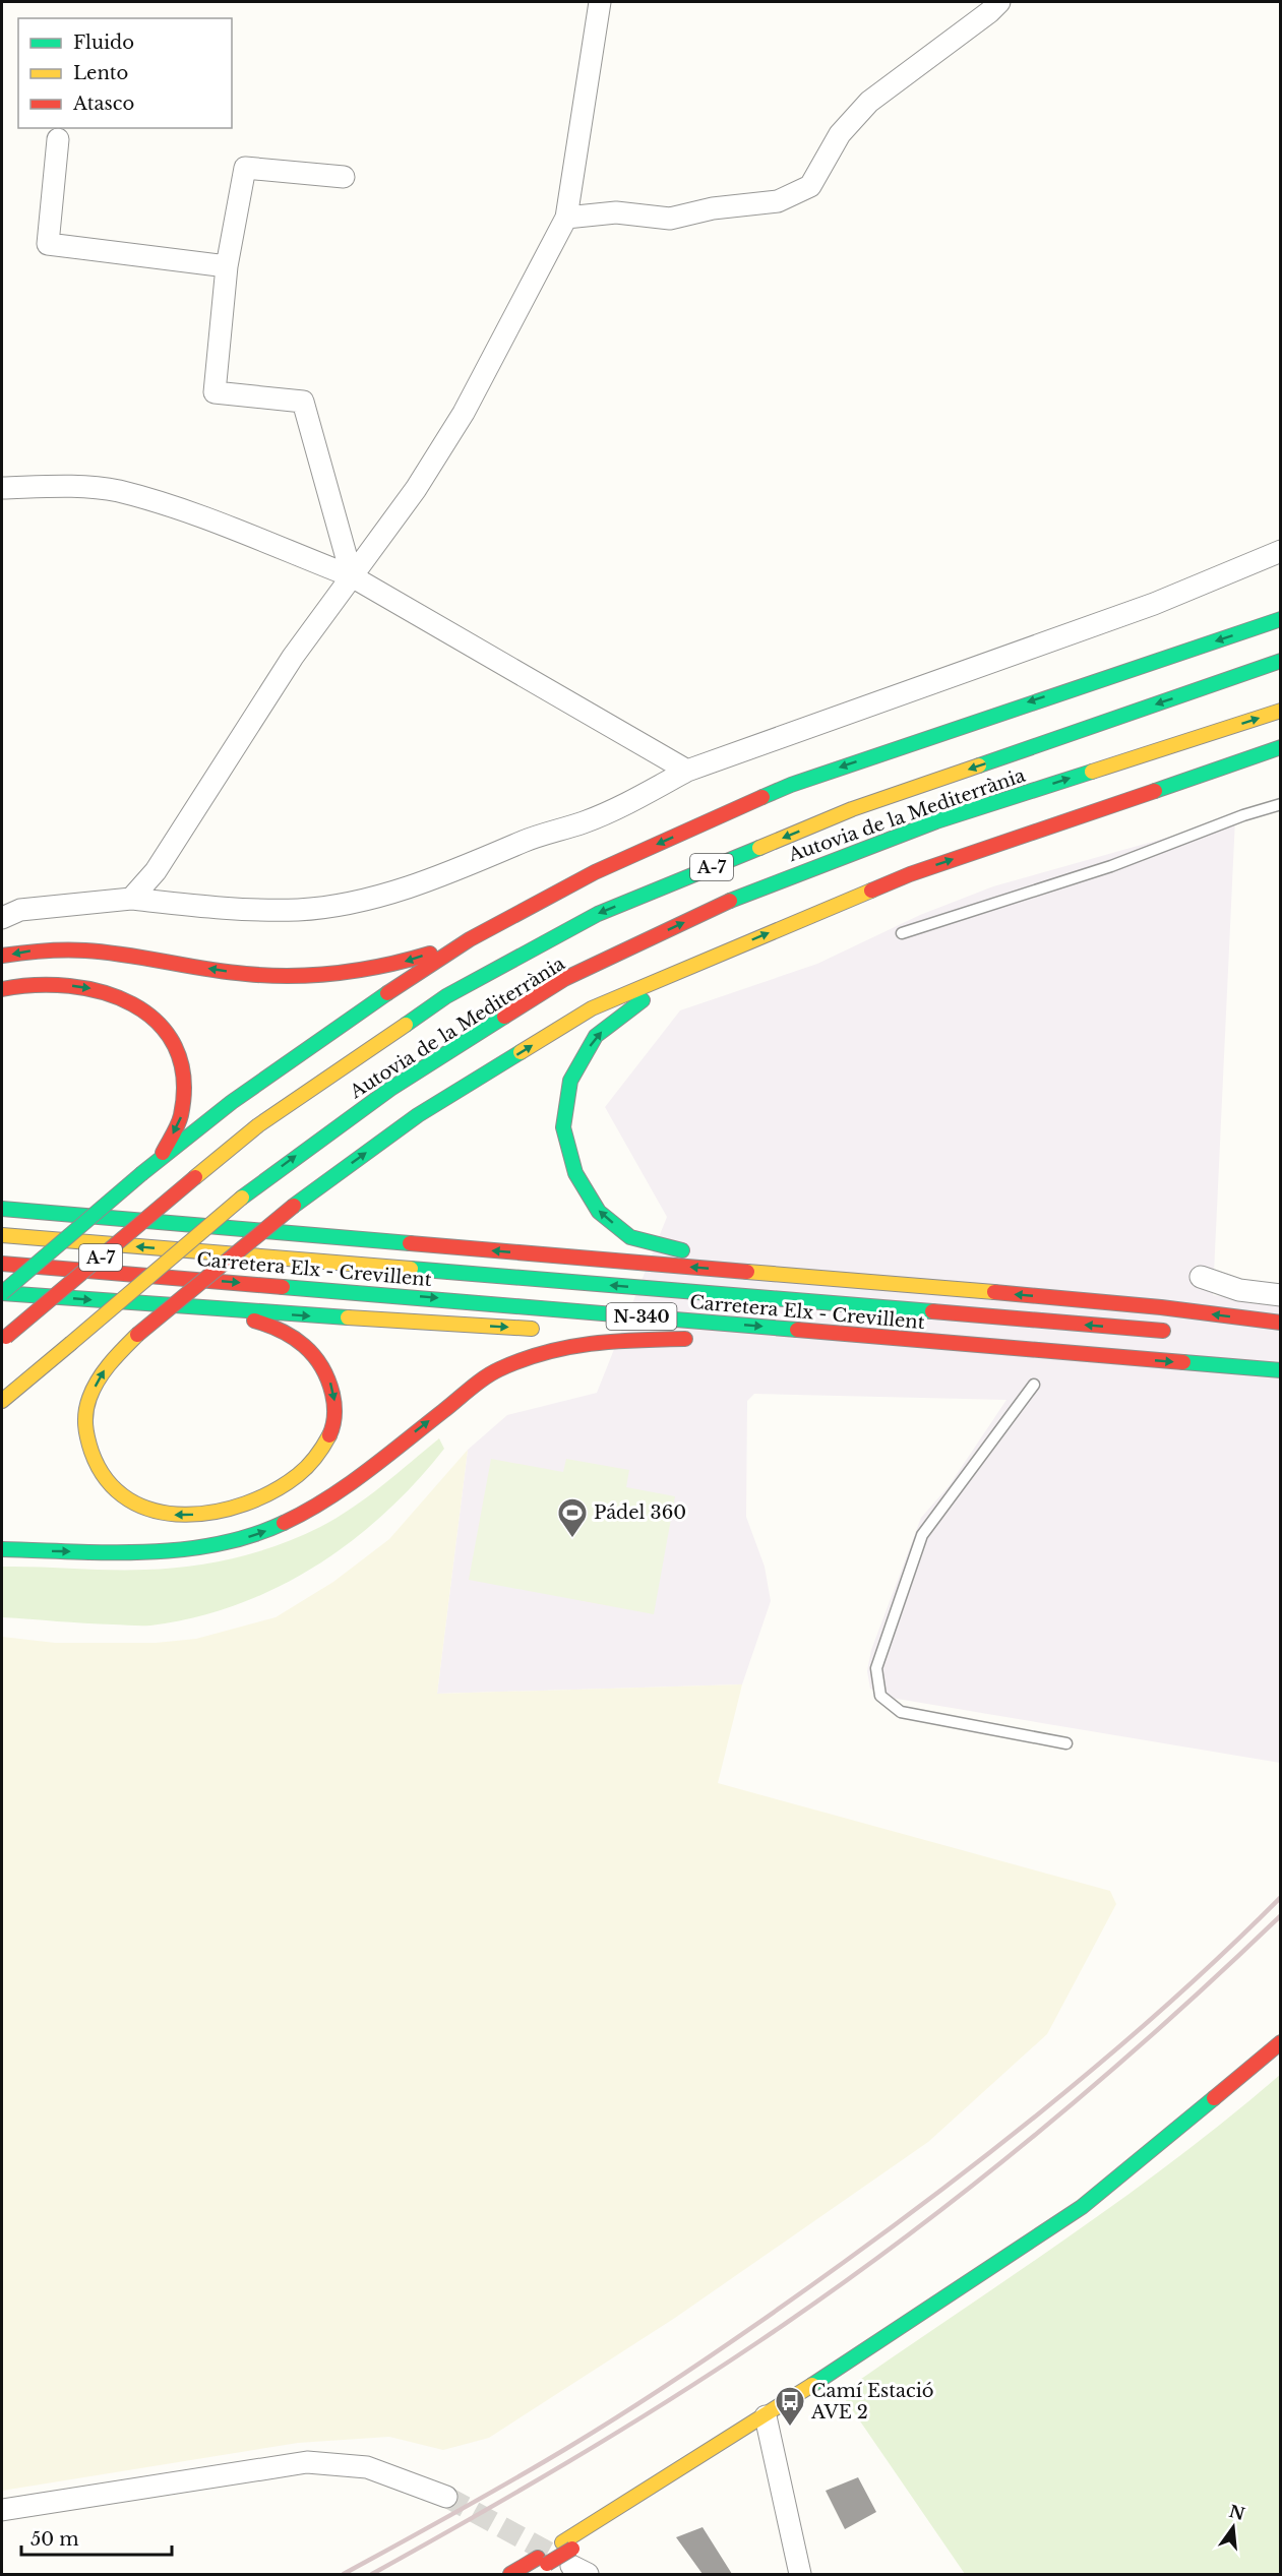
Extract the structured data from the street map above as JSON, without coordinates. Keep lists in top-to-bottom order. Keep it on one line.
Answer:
{"streets":{"main road":["Autovia de la Mediterrània","A-7","Carretera Elx - Crevillent","N-340"]},"places":{"sports":["Pádel 360"],"bus stop":["Camí Estació AVE 2"]},"legend":["Fluido","Lento","Atasco"],"scale_bar":"50 m","north":"top"}
